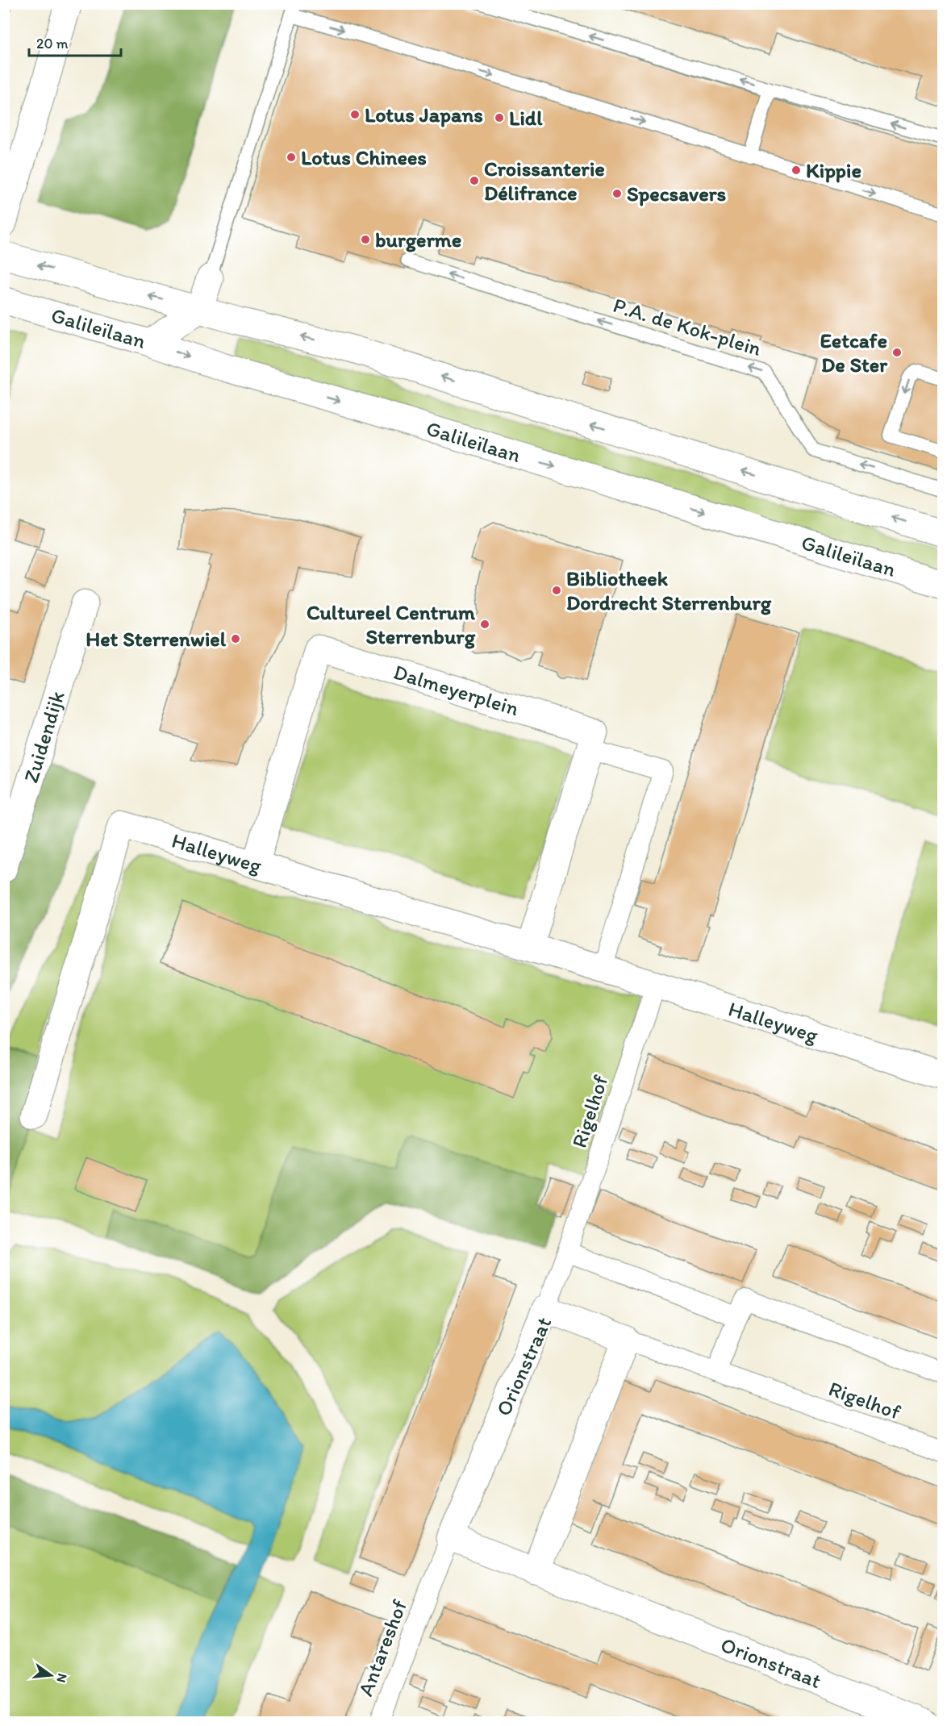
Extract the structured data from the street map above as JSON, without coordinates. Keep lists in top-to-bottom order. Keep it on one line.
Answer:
{"streets":{"street":["Galileïlaan","Dalmeyerplein","Zuidendijk","Halleyweg","Rigelhof","Orionstraat","Antareshof"],"lane":["P.A. de Kok-plein"]},"crossings":[["Dalmeyerplein","Halleyweg"],["Halleyweg","Rigelhof"],["Rigelhof","Orionstraat"],["Orionstraat","Antareshof"]],"one_way":["P.A. de Kok-plein"],"places":["Lotus Japans","Lidl","Lotus Chinees","Kippie","Croissanterie Délifrance","Specsavers","burgerme","Eetcafe De Ster","Bibliotheek Dordrecht Sterrenburg","Cultureel Centrum Sterrenburg","Het Sterrenwiel"],"scale_bar":"20 m","north":"right"}
